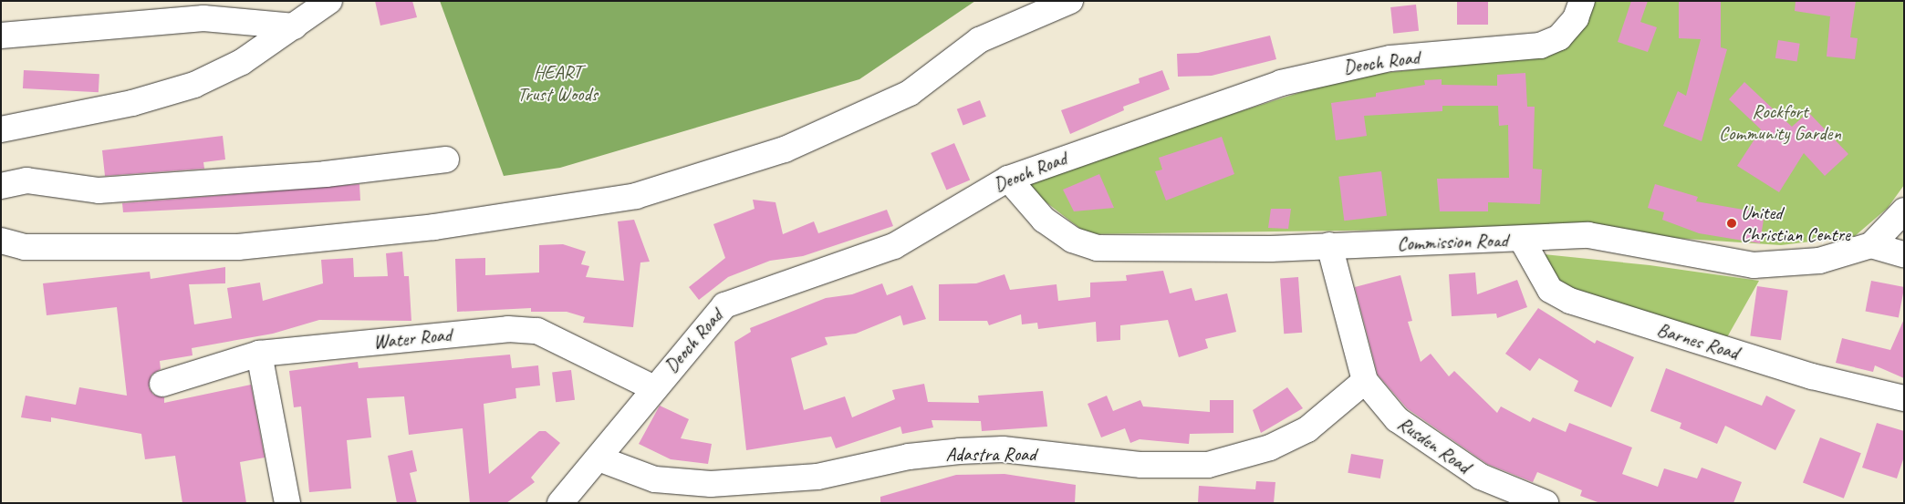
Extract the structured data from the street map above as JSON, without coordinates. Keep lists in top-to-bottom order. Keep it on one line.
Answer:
{"streets":{"street":["Deoch Road","Commission Road","Water Road","Barnes Road","Rusden Road","Adastra Road"]},"crossings":[["Deoch Road","Commission Road"],["Deoch Road","Water Road"],["Deoch Road","Adastra Road"],["Commission Road","Barnes Road"],["Commission Road","Rusden Road"],["Rusden Road","Adastra Road"]],"parks":["HEART Trust Woods","Rockfort Community Garden"],"places":["United Christian Centre"]}
